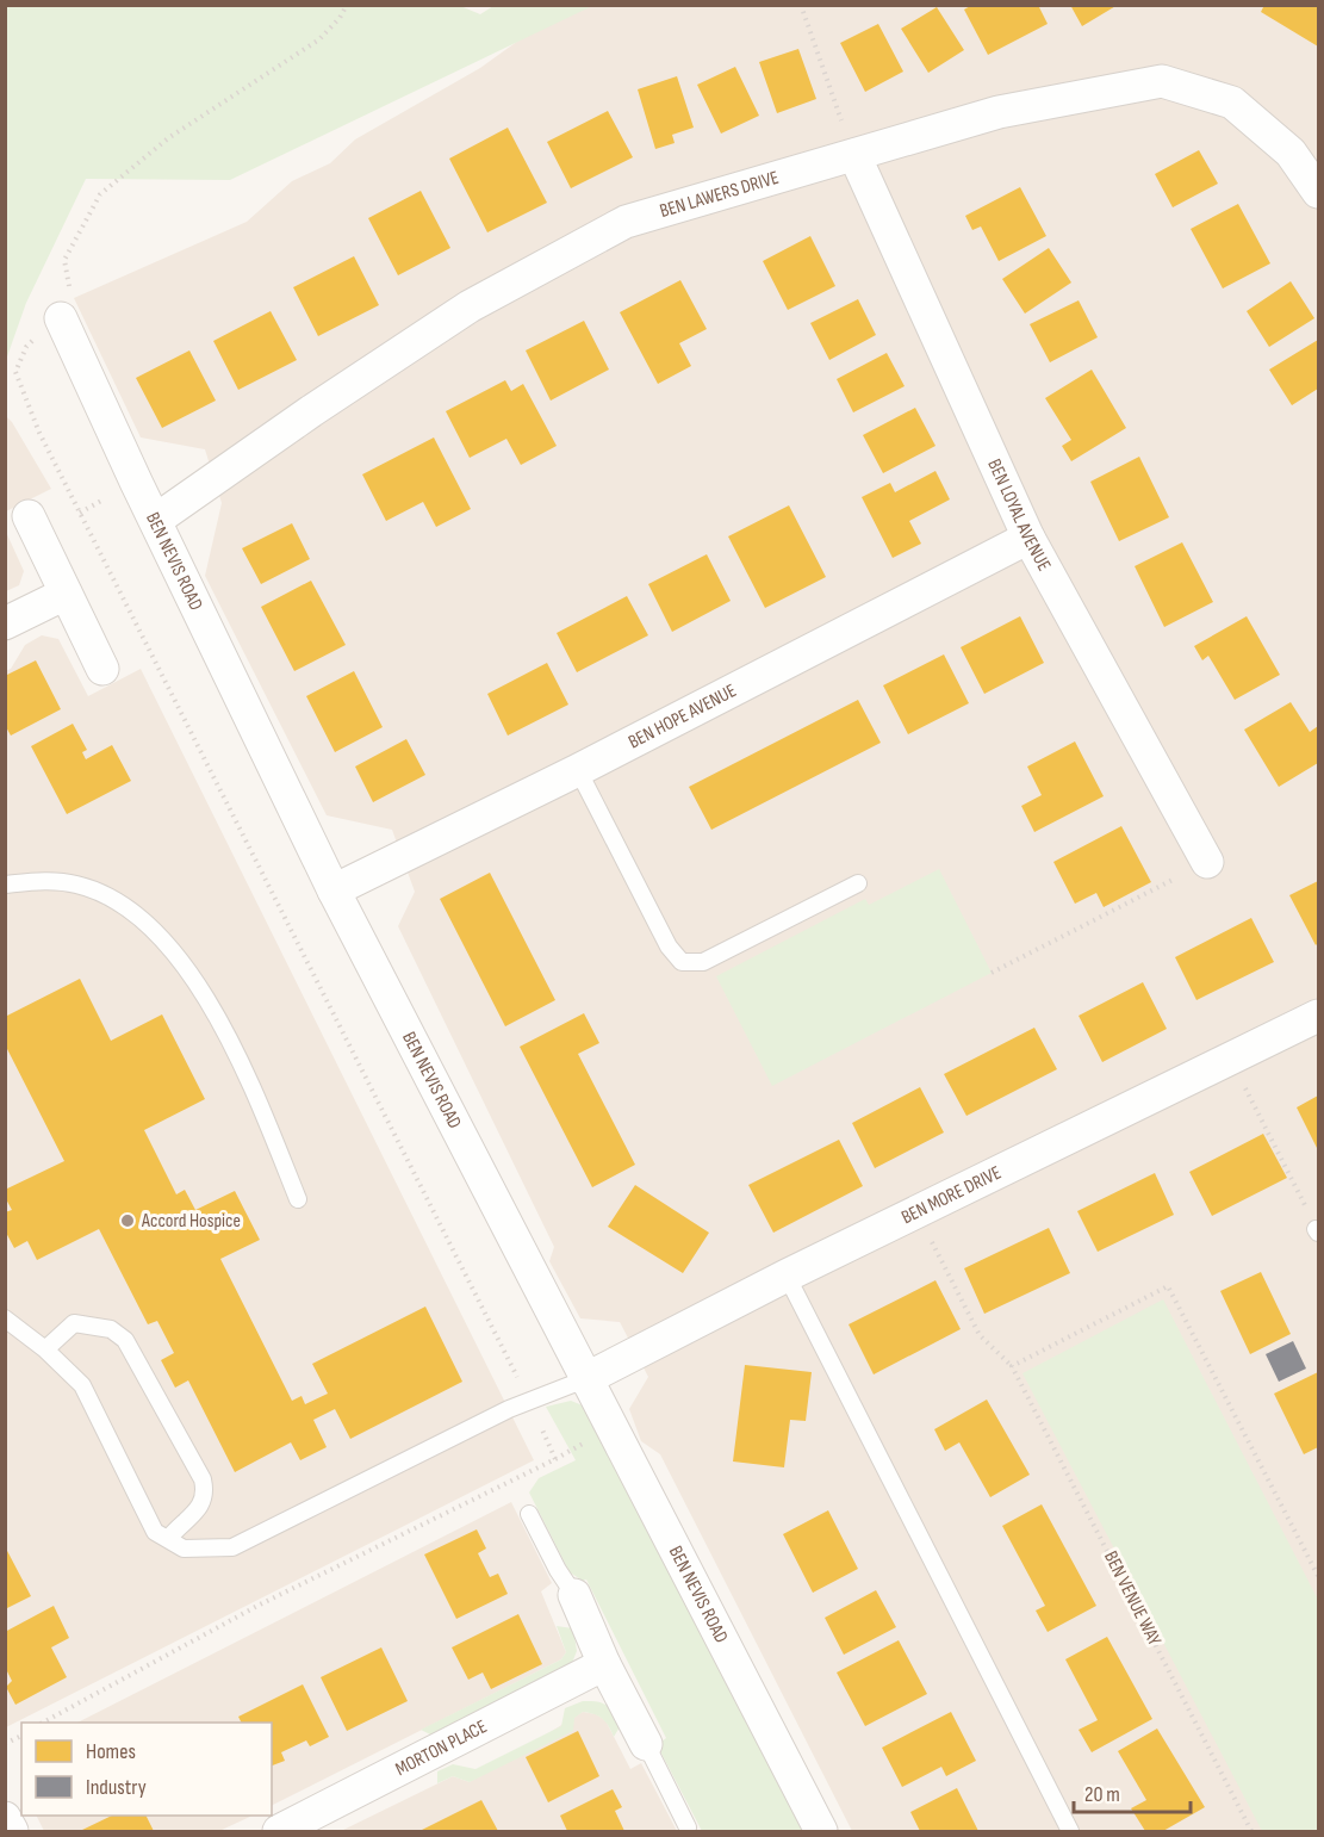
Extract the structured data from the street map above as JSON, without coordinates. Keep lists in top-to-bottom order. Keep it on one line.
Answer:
{"streets":{"street":["BEN LAWERS DRIVE","BEN LOYAL AVENUE","BEN NEVIS ROAD","BEN HOPE AVENUE","BEN MORE DRIVE","MORTON PLACE"],"path":["BEN VENUE WAY"]},"crossings":[["BEN LAWERS DRIVE","BEN LOYAL AVENUE"],["BEN LAWERS DRIVE","BEN NEVIS ROAD"],["BEN LOYAL AVENUE","BEN HOPE AVENUE"],["BEN NEVIS ROAD","BEN HOPE AVENUE"],["BEN NEVIS ROAD","BEN MORE DRIVE"],["BEN MORE DRIVE","BEN VENUE WAY"]],"places":["Accord Hospice"],"legend":["Homes","Industry"],"scale_bar":"20 m"}
